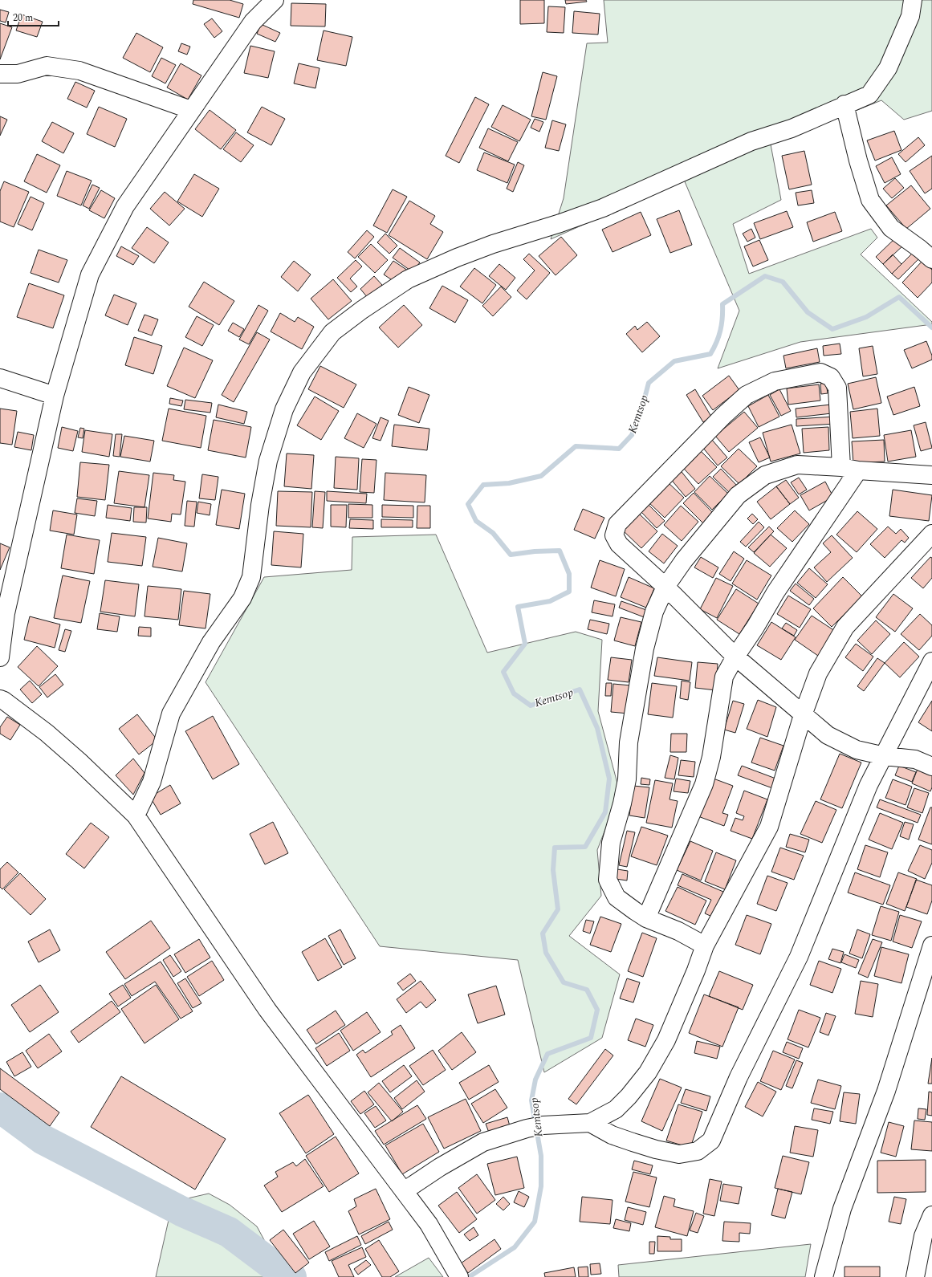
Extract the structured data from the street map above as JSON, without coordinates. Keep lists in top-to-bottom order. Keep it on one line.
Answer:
{"water":["Kemtsop"],"scale_bar":"20 m"}
